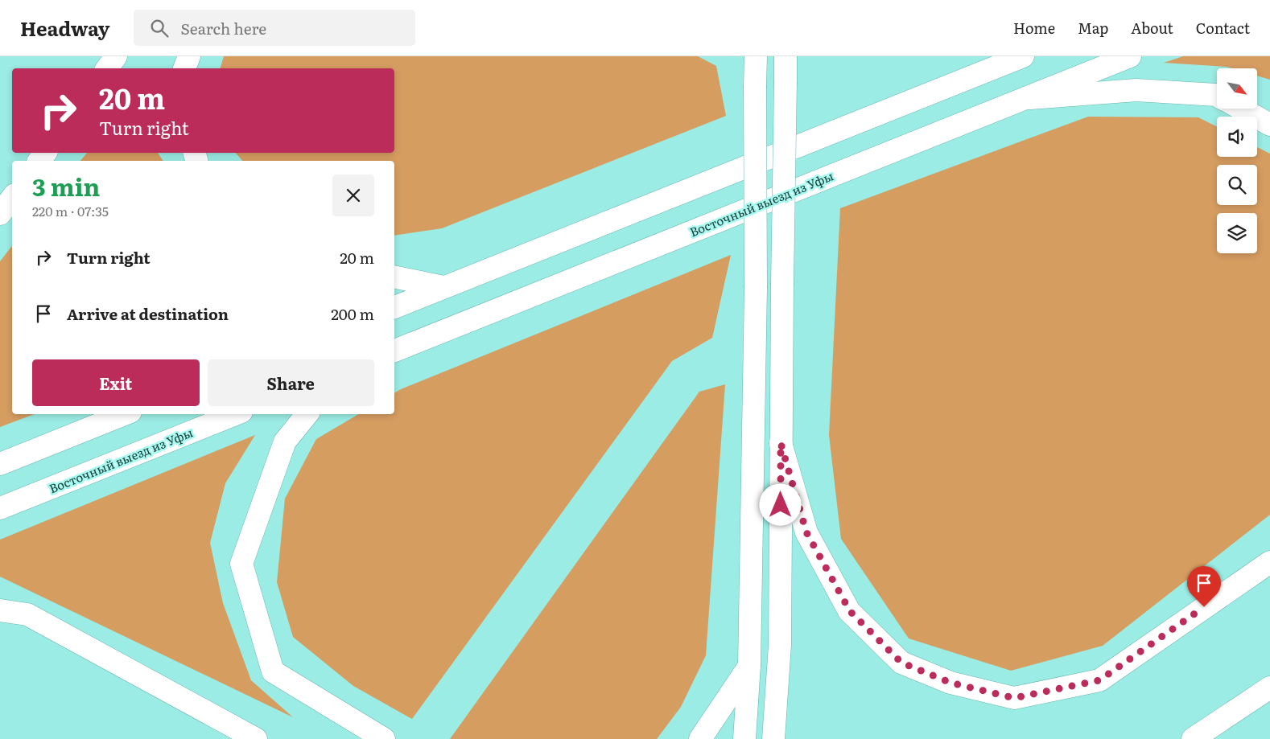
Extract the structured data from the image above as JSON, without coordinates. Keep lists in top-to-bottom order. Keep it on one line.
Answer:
{"streets":{"street":["Восточный выезд из Уфы"]},"north":"bottom right","page":{"header":"Headway","search":"Search here","nav":["Home","Map","About","Contact"],"turn":["20 m","Turn right"],"heading":["3 min","220 m · 07:35"],"list":[{"name":"Turn right","value":"20 m"},{"name":"Arrive at destination","value":"200 m"}],"buttons":["Exit","Share"]}}
